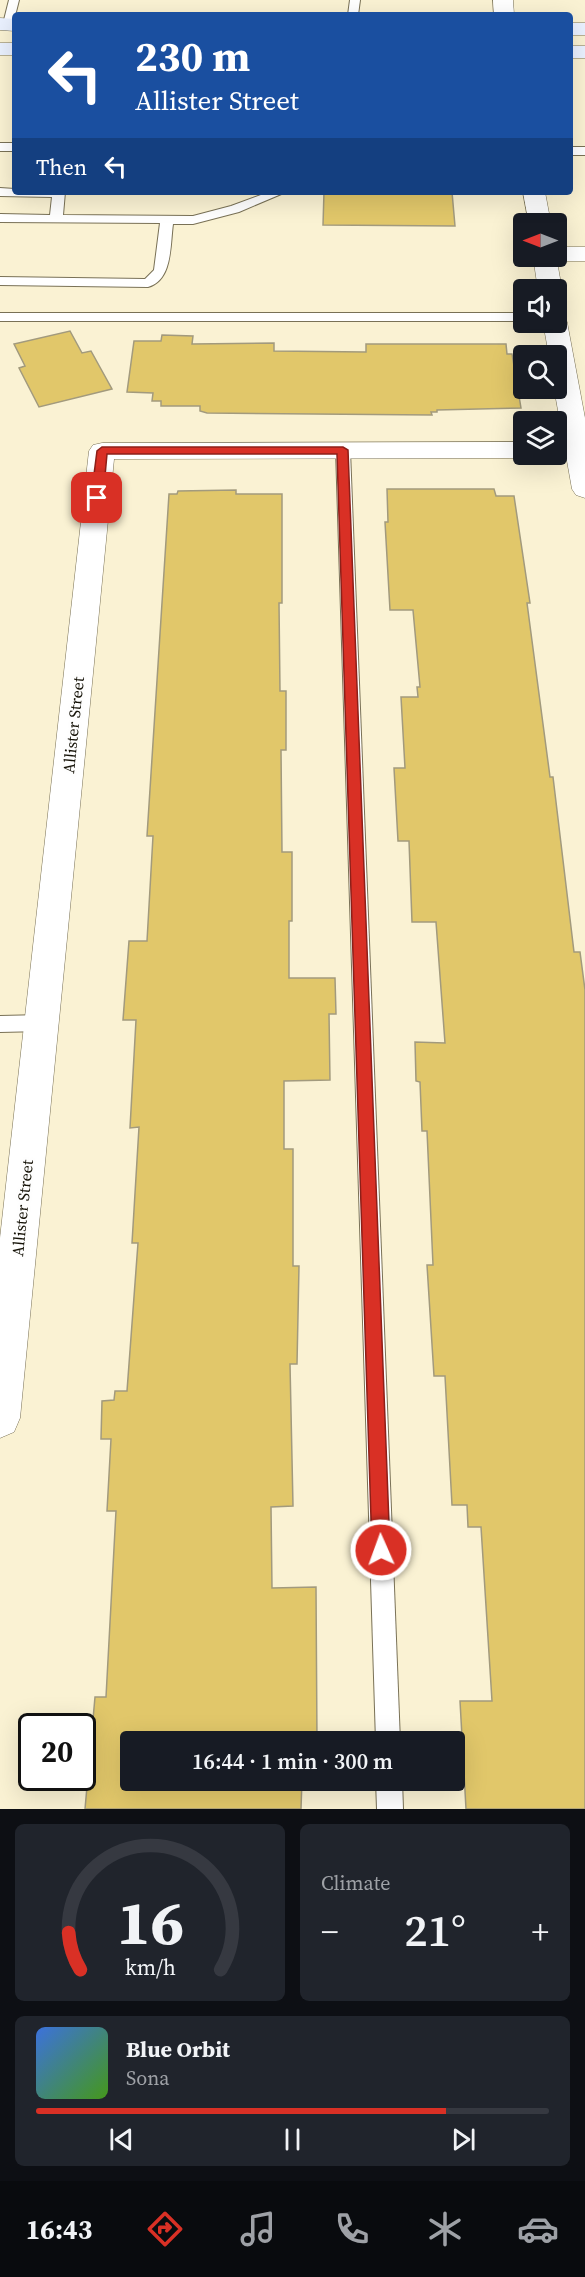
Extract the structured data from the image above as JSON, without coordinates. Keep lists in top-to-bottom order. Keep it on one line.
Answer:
{"streets":{"street":["Allister Street"]},"north":"left","page":{"turn":["230 m","Allister Street"],"then":"Then","limit":"20","trip":"16:44 · 1 min · 300 m","tile":"Climate","heat":["−","21°","+"],"song":["Blue Orbit","Sona"],"tabs":"16:43","gauge":["16","km/h"]}}
